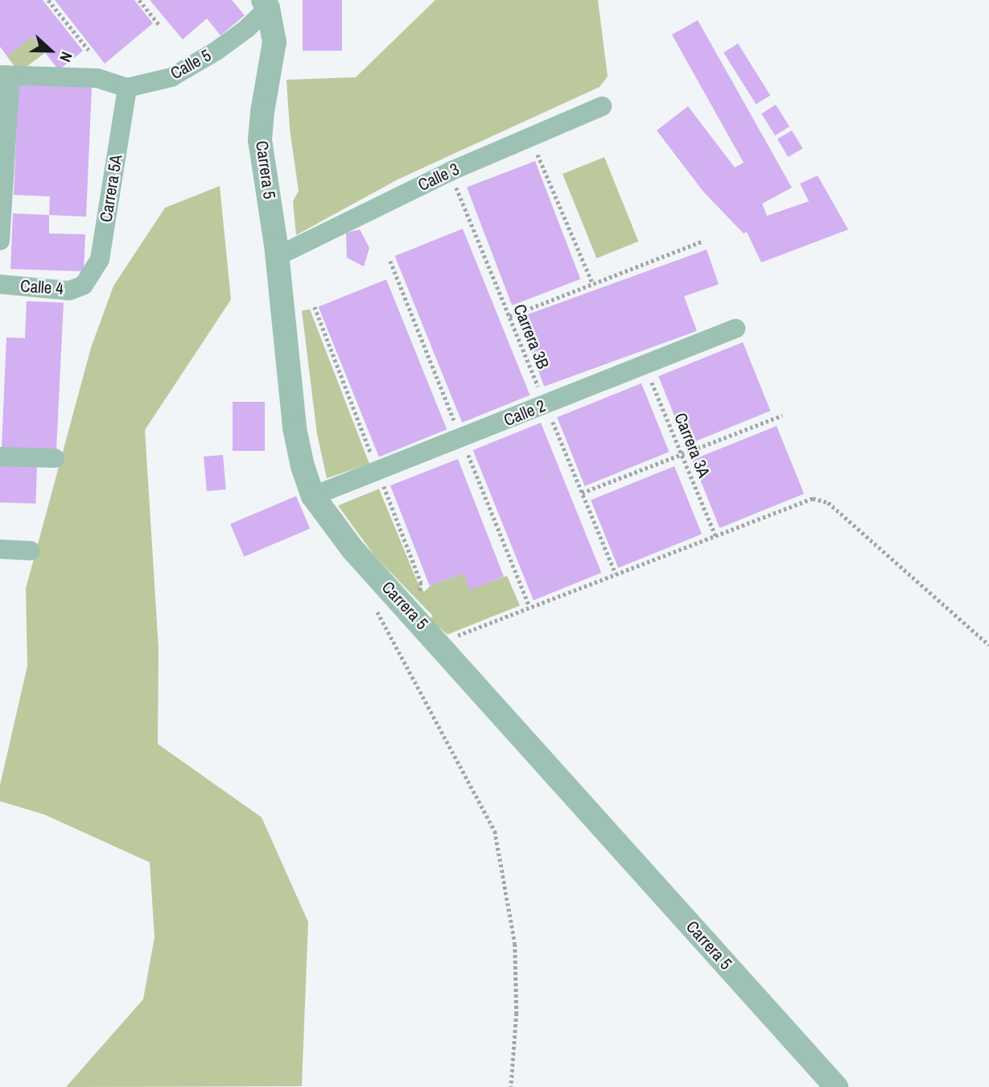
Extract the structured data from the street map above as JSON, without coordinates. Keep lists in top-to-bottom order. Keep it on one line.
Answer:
{"streets":{"street":["Calle 5","Carrera 5","Calle 3","Carrera 5A","Calle 4","Calle 2"],"path":["Carrera 3B","Carrera 3A"]},"crossings":[["Calle 5","Carrera 5"],["Calle 5","Carrera 5A"],["Carrera 5","Calle 3"],["Carrera 5","Calle 2"],["Calle 3","Carrera 3B"],["Carrera 5A","Calle 4"],["Carrera 3B","Calle 2"],["Calle 2","Carrera 3A"]],"north":"right"}
